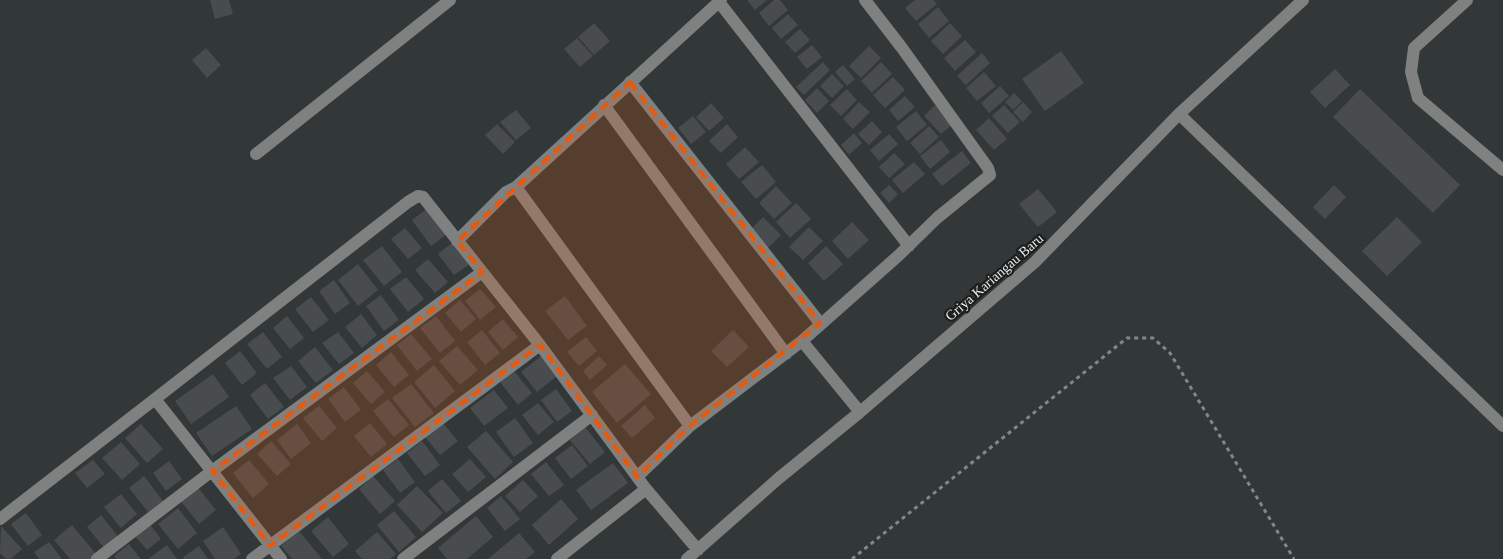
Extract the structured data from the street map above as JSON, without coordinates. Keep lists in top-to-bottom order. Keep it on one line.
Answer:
{"streets":{"street":["Griya Kariangau Baru"]}}
